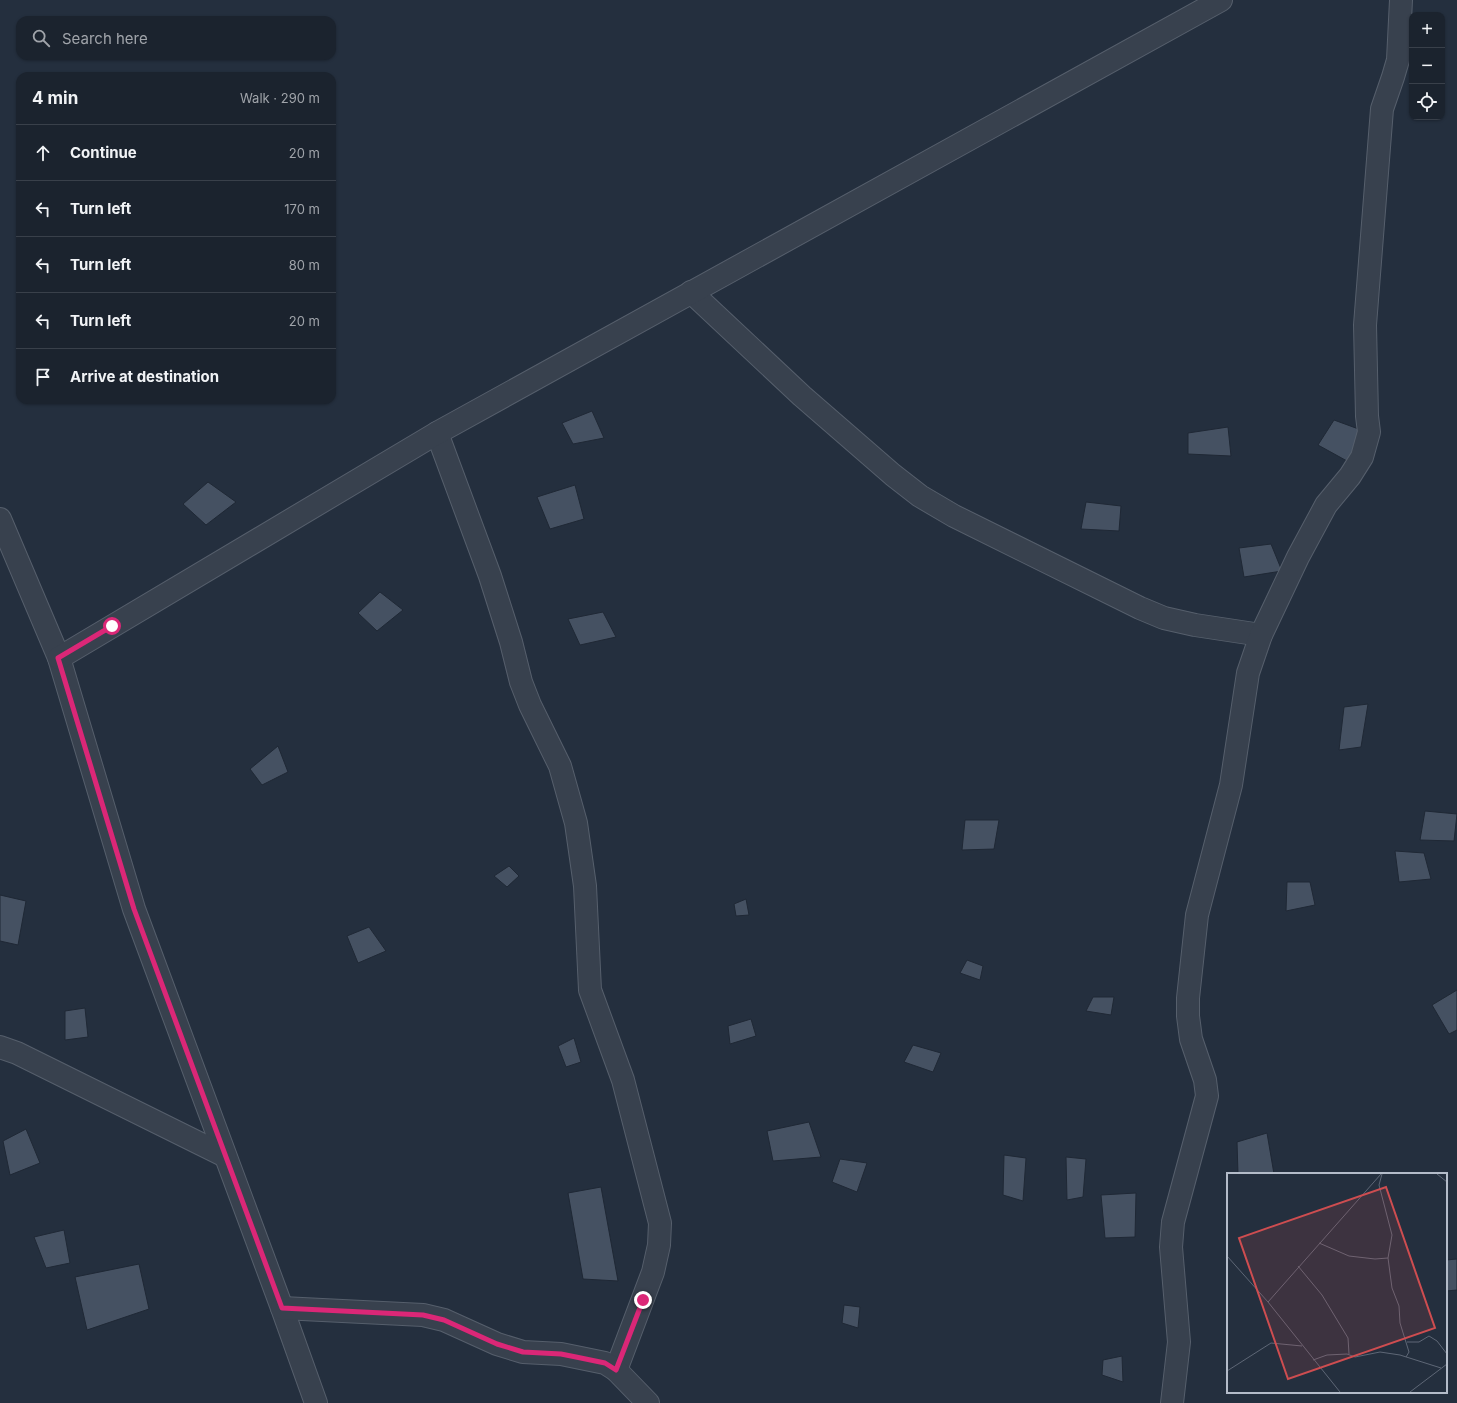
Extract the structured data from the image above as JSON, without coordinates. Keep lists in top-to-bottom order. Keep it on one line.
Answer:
{"page":{"map_buttons":["+","−"],"search":"Search here","heading":["4 min","Walk · 290 m"],"list":[["Continue","20 m"],["Turn left","170 m"],["Turn left","80 m"],["Turn left","20 m"],"Arrive at destination"]}}
